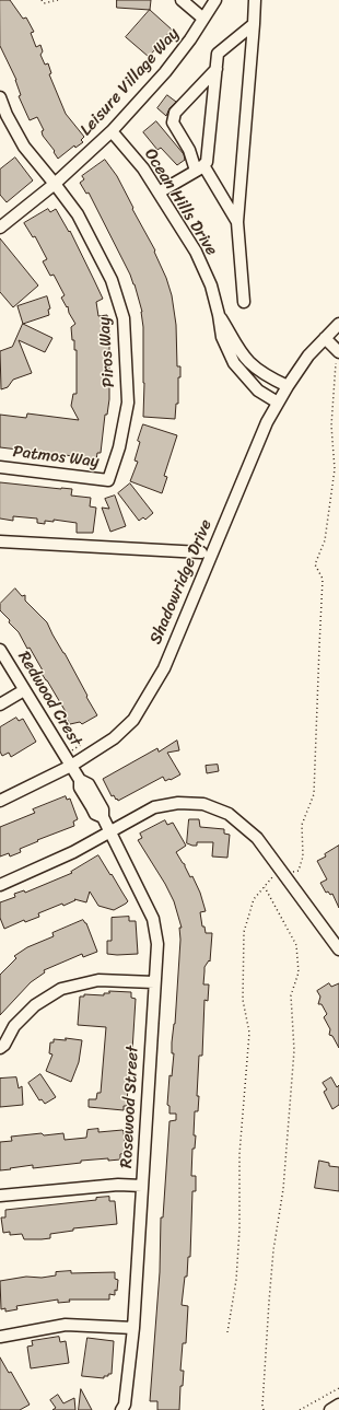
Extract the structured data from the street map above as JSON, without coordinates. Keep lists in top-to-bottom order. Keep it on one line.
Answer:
{"streets":{"street":["Leisure Village Way","Ocean Hills Drive","Piros Way","Patmos Way","Shadowridge Drive","Redwood Crest","Rosewood Street"]},"crossings":[["Leisure Village Way","Ocean Hills Drive"],["Leisure Village Way","Piros Way"],["Ocean Hills Drive","Shadowridge Drive"],["Piros Way","Patmos Way"],["Shadowridge Drive","Redwood Crest"],["Shadowridge Drive","Rosewood Street"],["Redwood Crest","Rosewood Street"]]}
